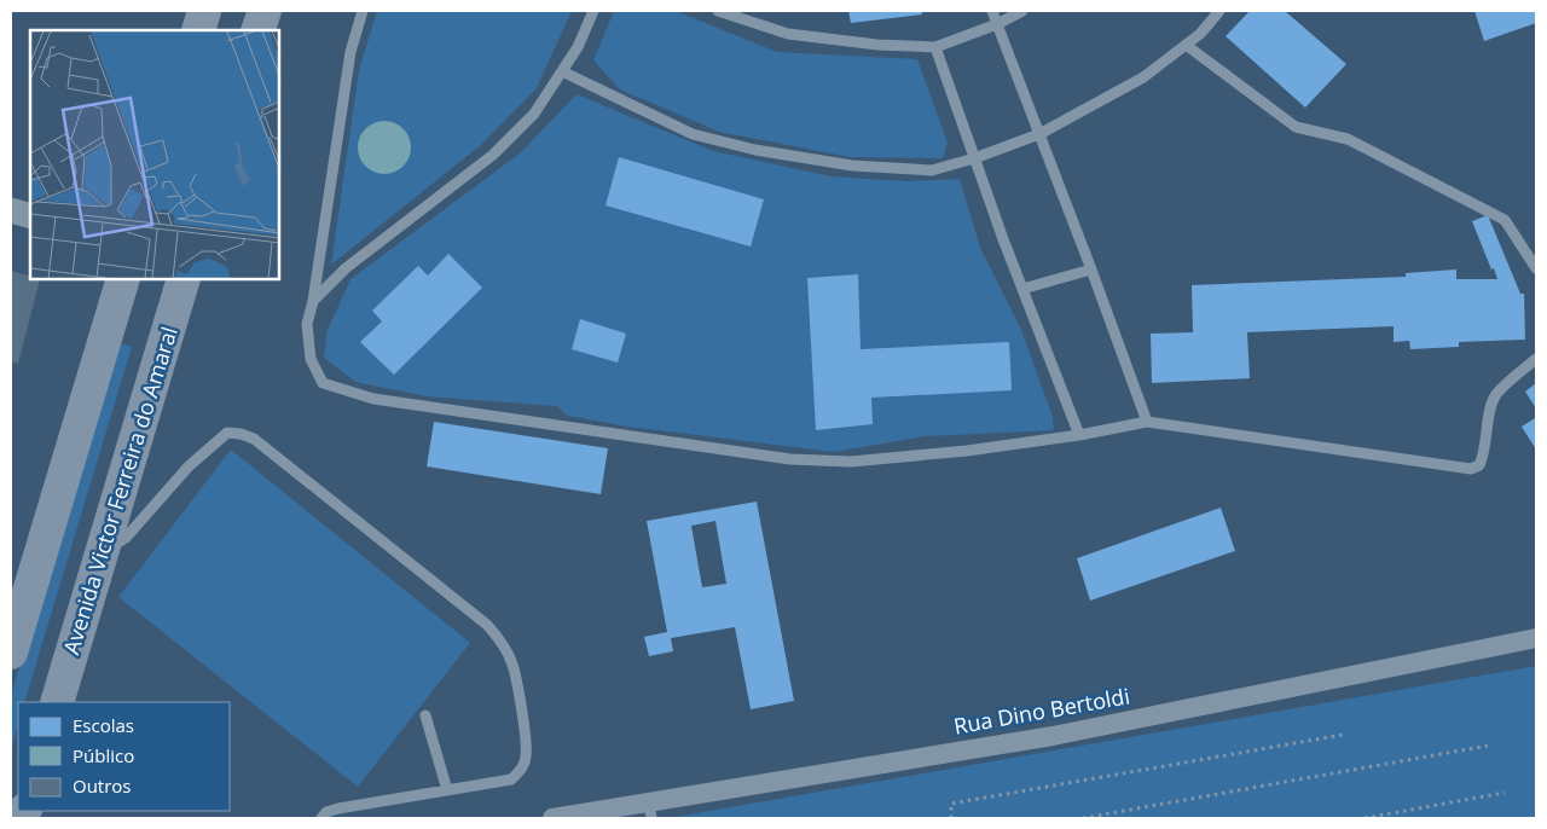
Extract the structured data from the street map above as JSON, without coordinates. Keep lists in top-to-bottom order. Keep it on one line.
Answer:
{"streets":{"highway":["Avenida Victor Ferreira do Amaral"],"street":["Rua Dino Bertoldi"]},"legend":["Escolas","Público","Outros"]}
